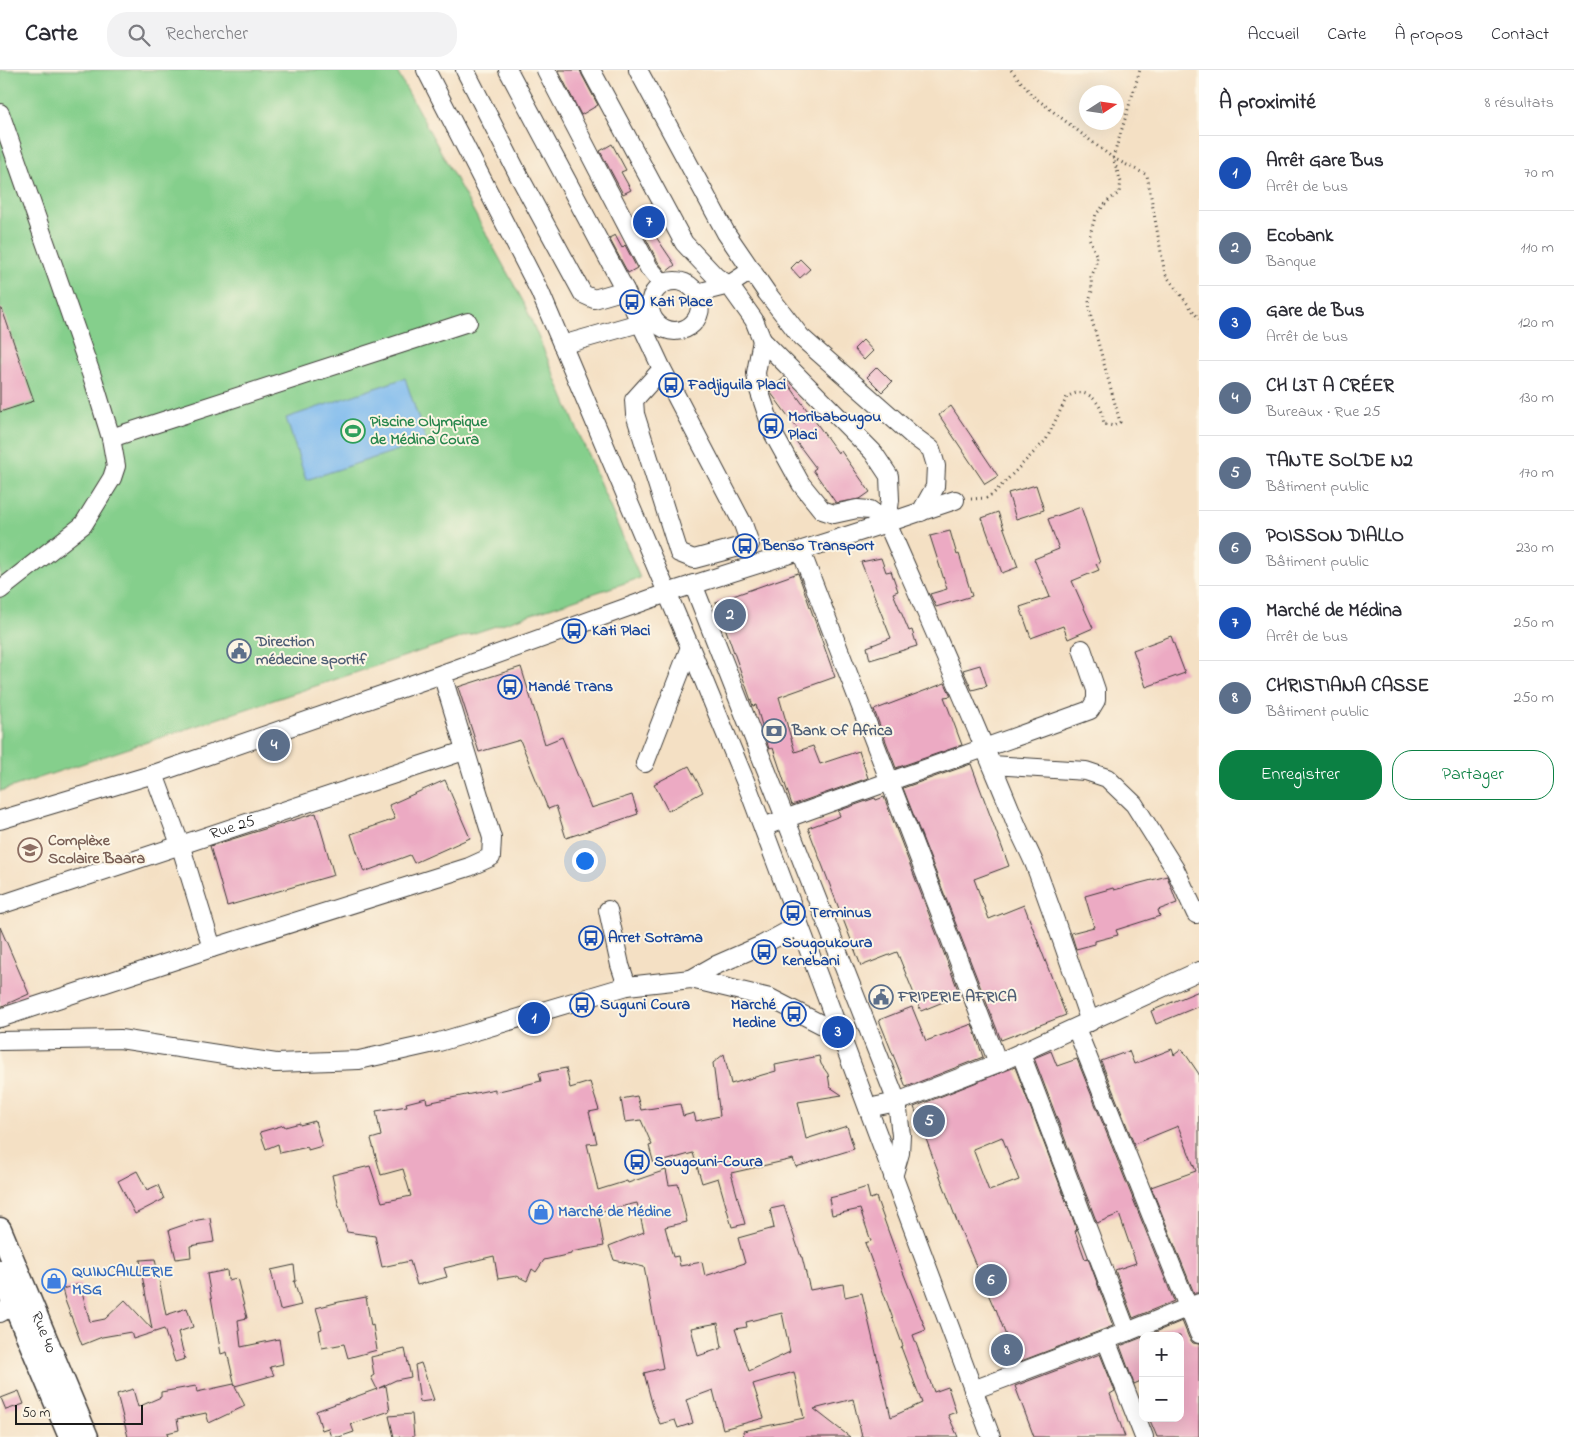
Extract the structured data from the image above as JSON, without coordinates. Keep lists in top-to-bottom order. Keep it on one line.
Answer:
{"streets":{"main road":["Rue 40"],"street":["Rue 25"]},"places":{"bus stop":["Kati Place","Fadjiguila Placi","Moribabougou Placi","Benso Transport","Kati Placi","Mandé Trans","Terminus","Arret Sotrama","Sougoukoura Kenebani","Suguni Coura","Marché Medine","Sougouni-Coura"],"sports":["Piscine Olympique de Médina Coura"],"public building":["Direction médecine sportif","FRIPERIE AFRICA"],"bank":["Bank Of Africa"],"school or university":["Complèxe Scolaire Baara"],"shop":["Marché de Médine","QUINCAILLERIE MSG"]},"scale_bar":"50 m","north":"right","page":{"header":"Carte","search":"Rechercher","nav":["Accueil","Carte","À propos","Contact"],"heading":["À proximité","8 résultats"],"list":[{"mark":"1","name":"Arrêt Gare Bus","note":"Arrêt de bus","value":"70 m"},{"mark":"2","name":"Ecobank","note":"Banque","value":"110 m"},{"mark":"3","name":"Gare de Bus","note":"Arrêt de bus","value":"120 m"},{"mark":"4","name":"CH L3T A CRÉER","note":"Bureaux · Rue 25","value":"130 m"},{"mark":"5","name":"TANTE SOLDE N2","note":"Bâtiment public","value":"170 m"},{"mark":"6","name":"POISSON DIALLO","note":"Bâtiment public","value":"230 m"},{"mark":"7","name":"Marché de Médina","note":"Arrêt de bus","value":"250 m"},{"mark":"8","name":"CHRISTIANA CASSE","note":"Bâtiment public","value":"250 m"}],"pins":["7","2","4","1","3","5","6","8"],"buttons":["Enregistrer","Partager"],"map_buttons":["+","−"],"scale":"50 m"}}
